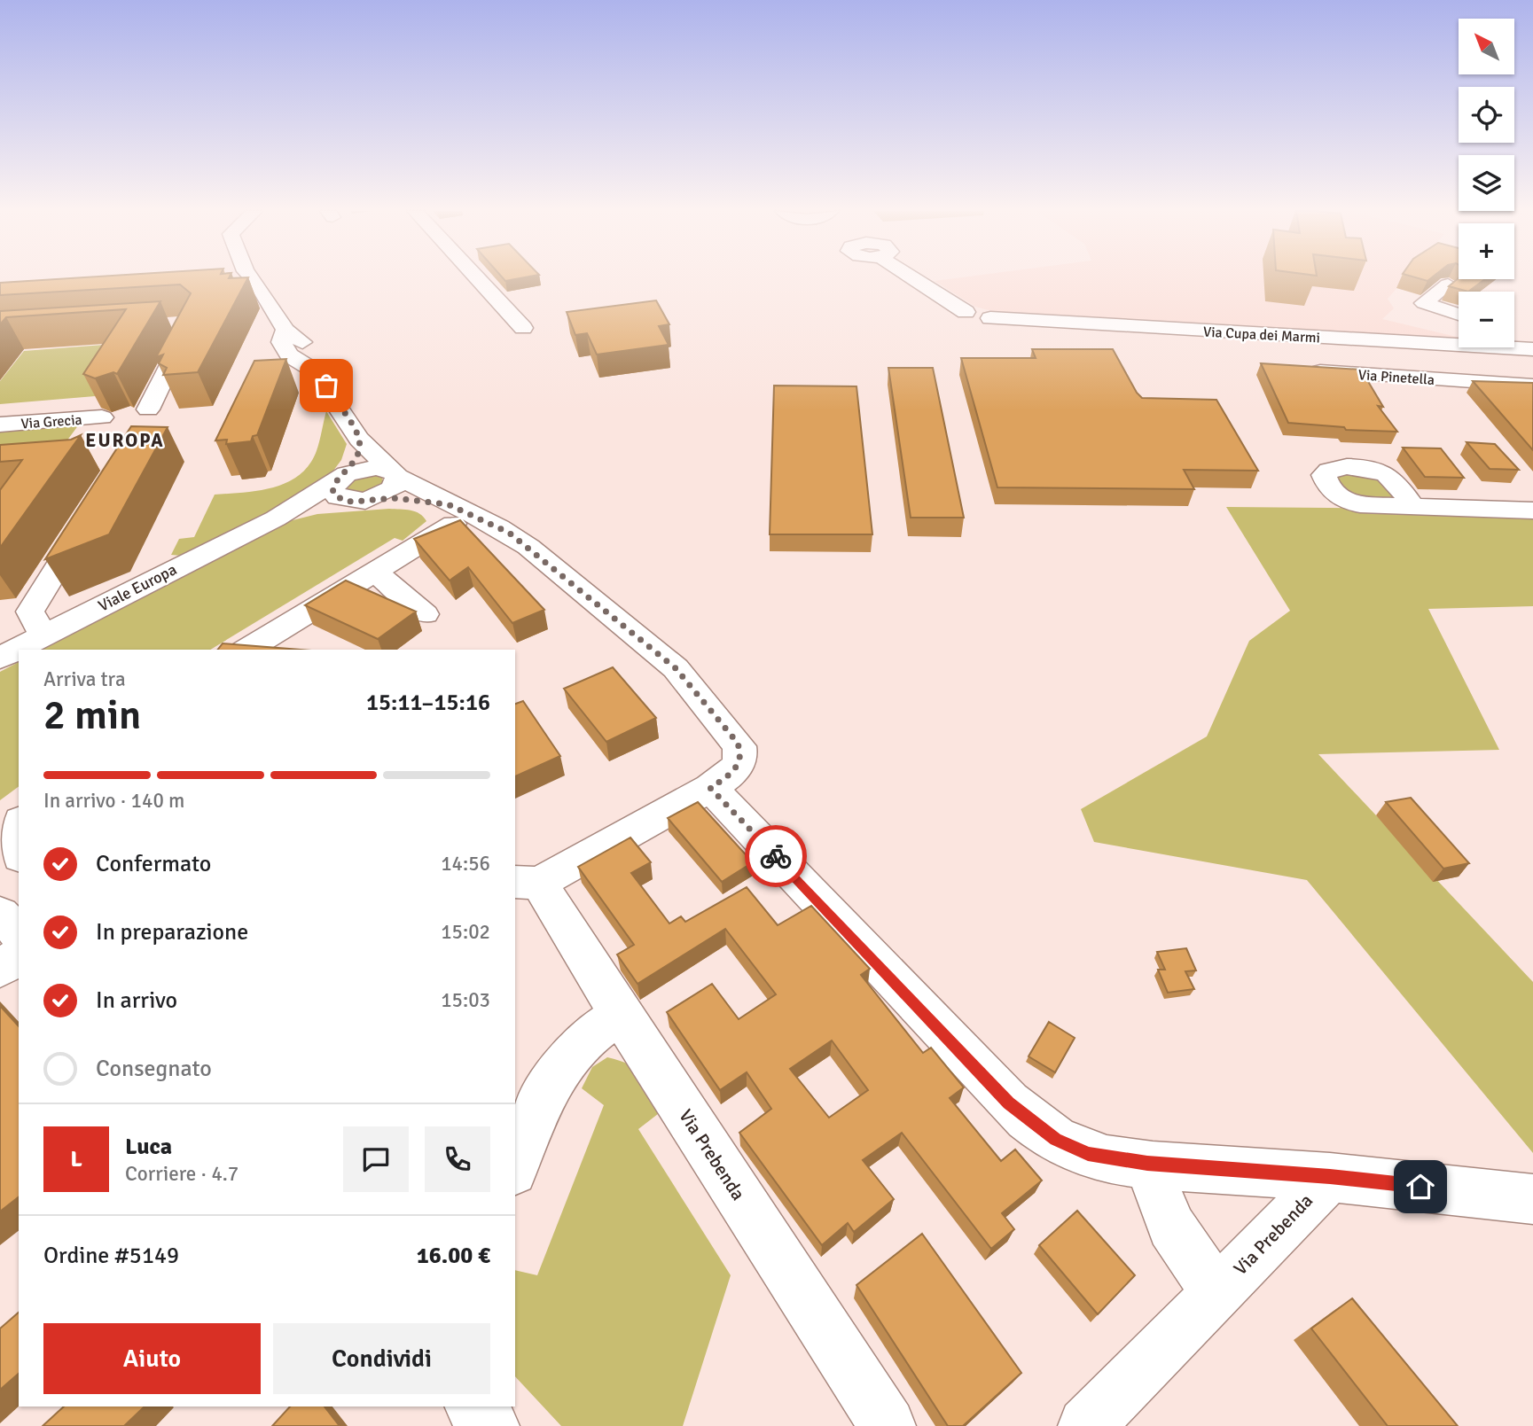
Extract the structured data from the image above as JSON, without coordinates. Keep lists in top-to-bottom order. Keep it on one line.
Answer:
{"streets":{"street":["Via Cupa dei Marmi","Via Pinetella","Via Grecia","Viale Europa","Via Prebenda"]},"crossings":[["Viale Europa","Via Prebenda"]],"districts":["EUROPA"],"north":"top left","page":{"map_buttons":["+","−"],"heading":["2 min","Arriva tra","15:11–15:16"],"panel":["Luca","Corriere · 4.7","Ordine #5149","16.00 €"],"bar":"In arrivo · 140 m","list":[["Confermato","14:56"],["In preparazione","15:02"],["In arrivo","15:03"],"Consegnato"],"round":"L","buttons":["Aiuto","Condividi"]}}
